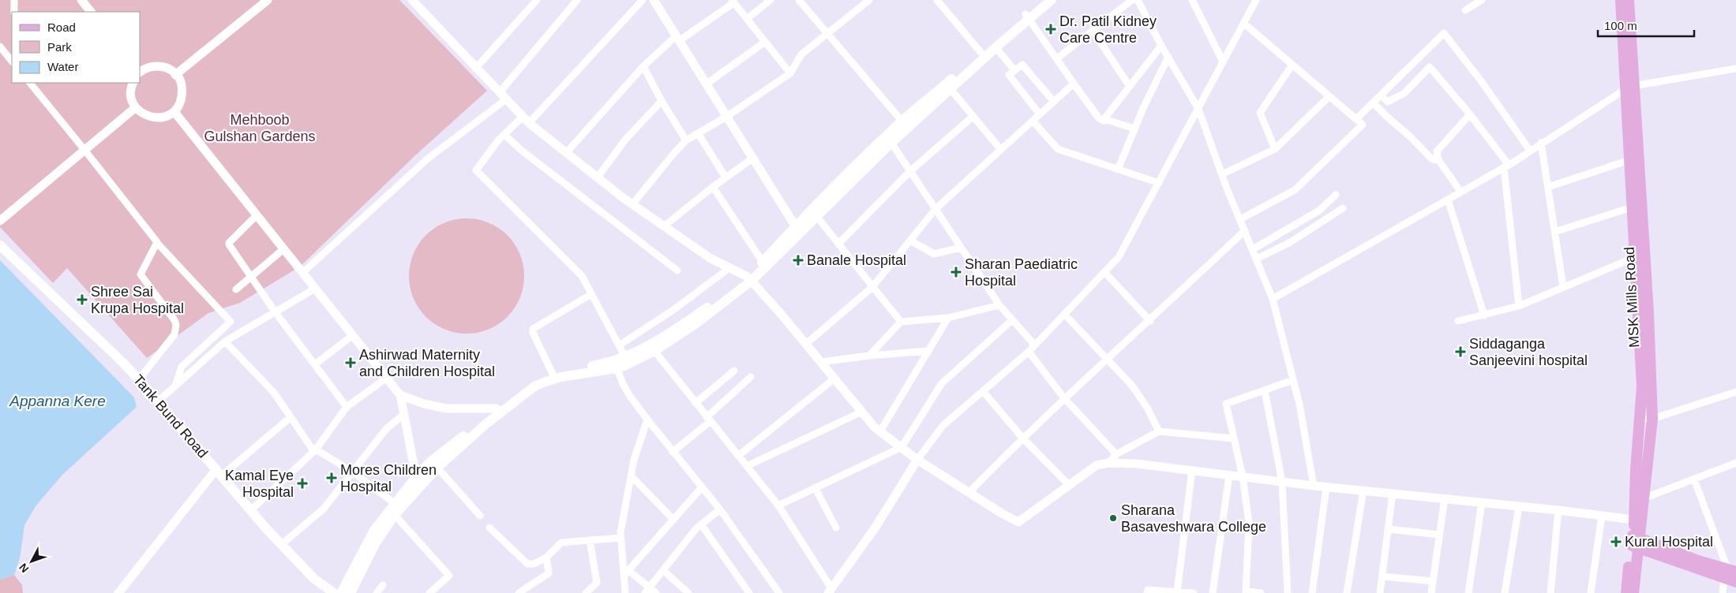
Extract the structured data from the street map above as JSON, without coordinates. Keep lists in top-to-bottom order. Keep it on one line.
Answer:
{"streets":{"main road":["MSK Mills Road","Tank Bund Road"]},"water":["Appanna Kere"],"parks":["Mehboob Gulshan Gardens"],"places":{"health":["Dr. Patil Kidney Care Centre","Banale Hospital","Sharan Paediatric Hospital","Shree Sai Krupa Hospital","Siddaganga Sanjeevini hospital","Ashirwad Maternity and Children Hospital","Mores Children Hospital","Kamal Eye Hospital","Kural Hospital"],"other":["Sharana Basaveshwara College"]},"legend":["Road","Park","Water"],"scale_bar":"100 m","north":"bottom left"}
